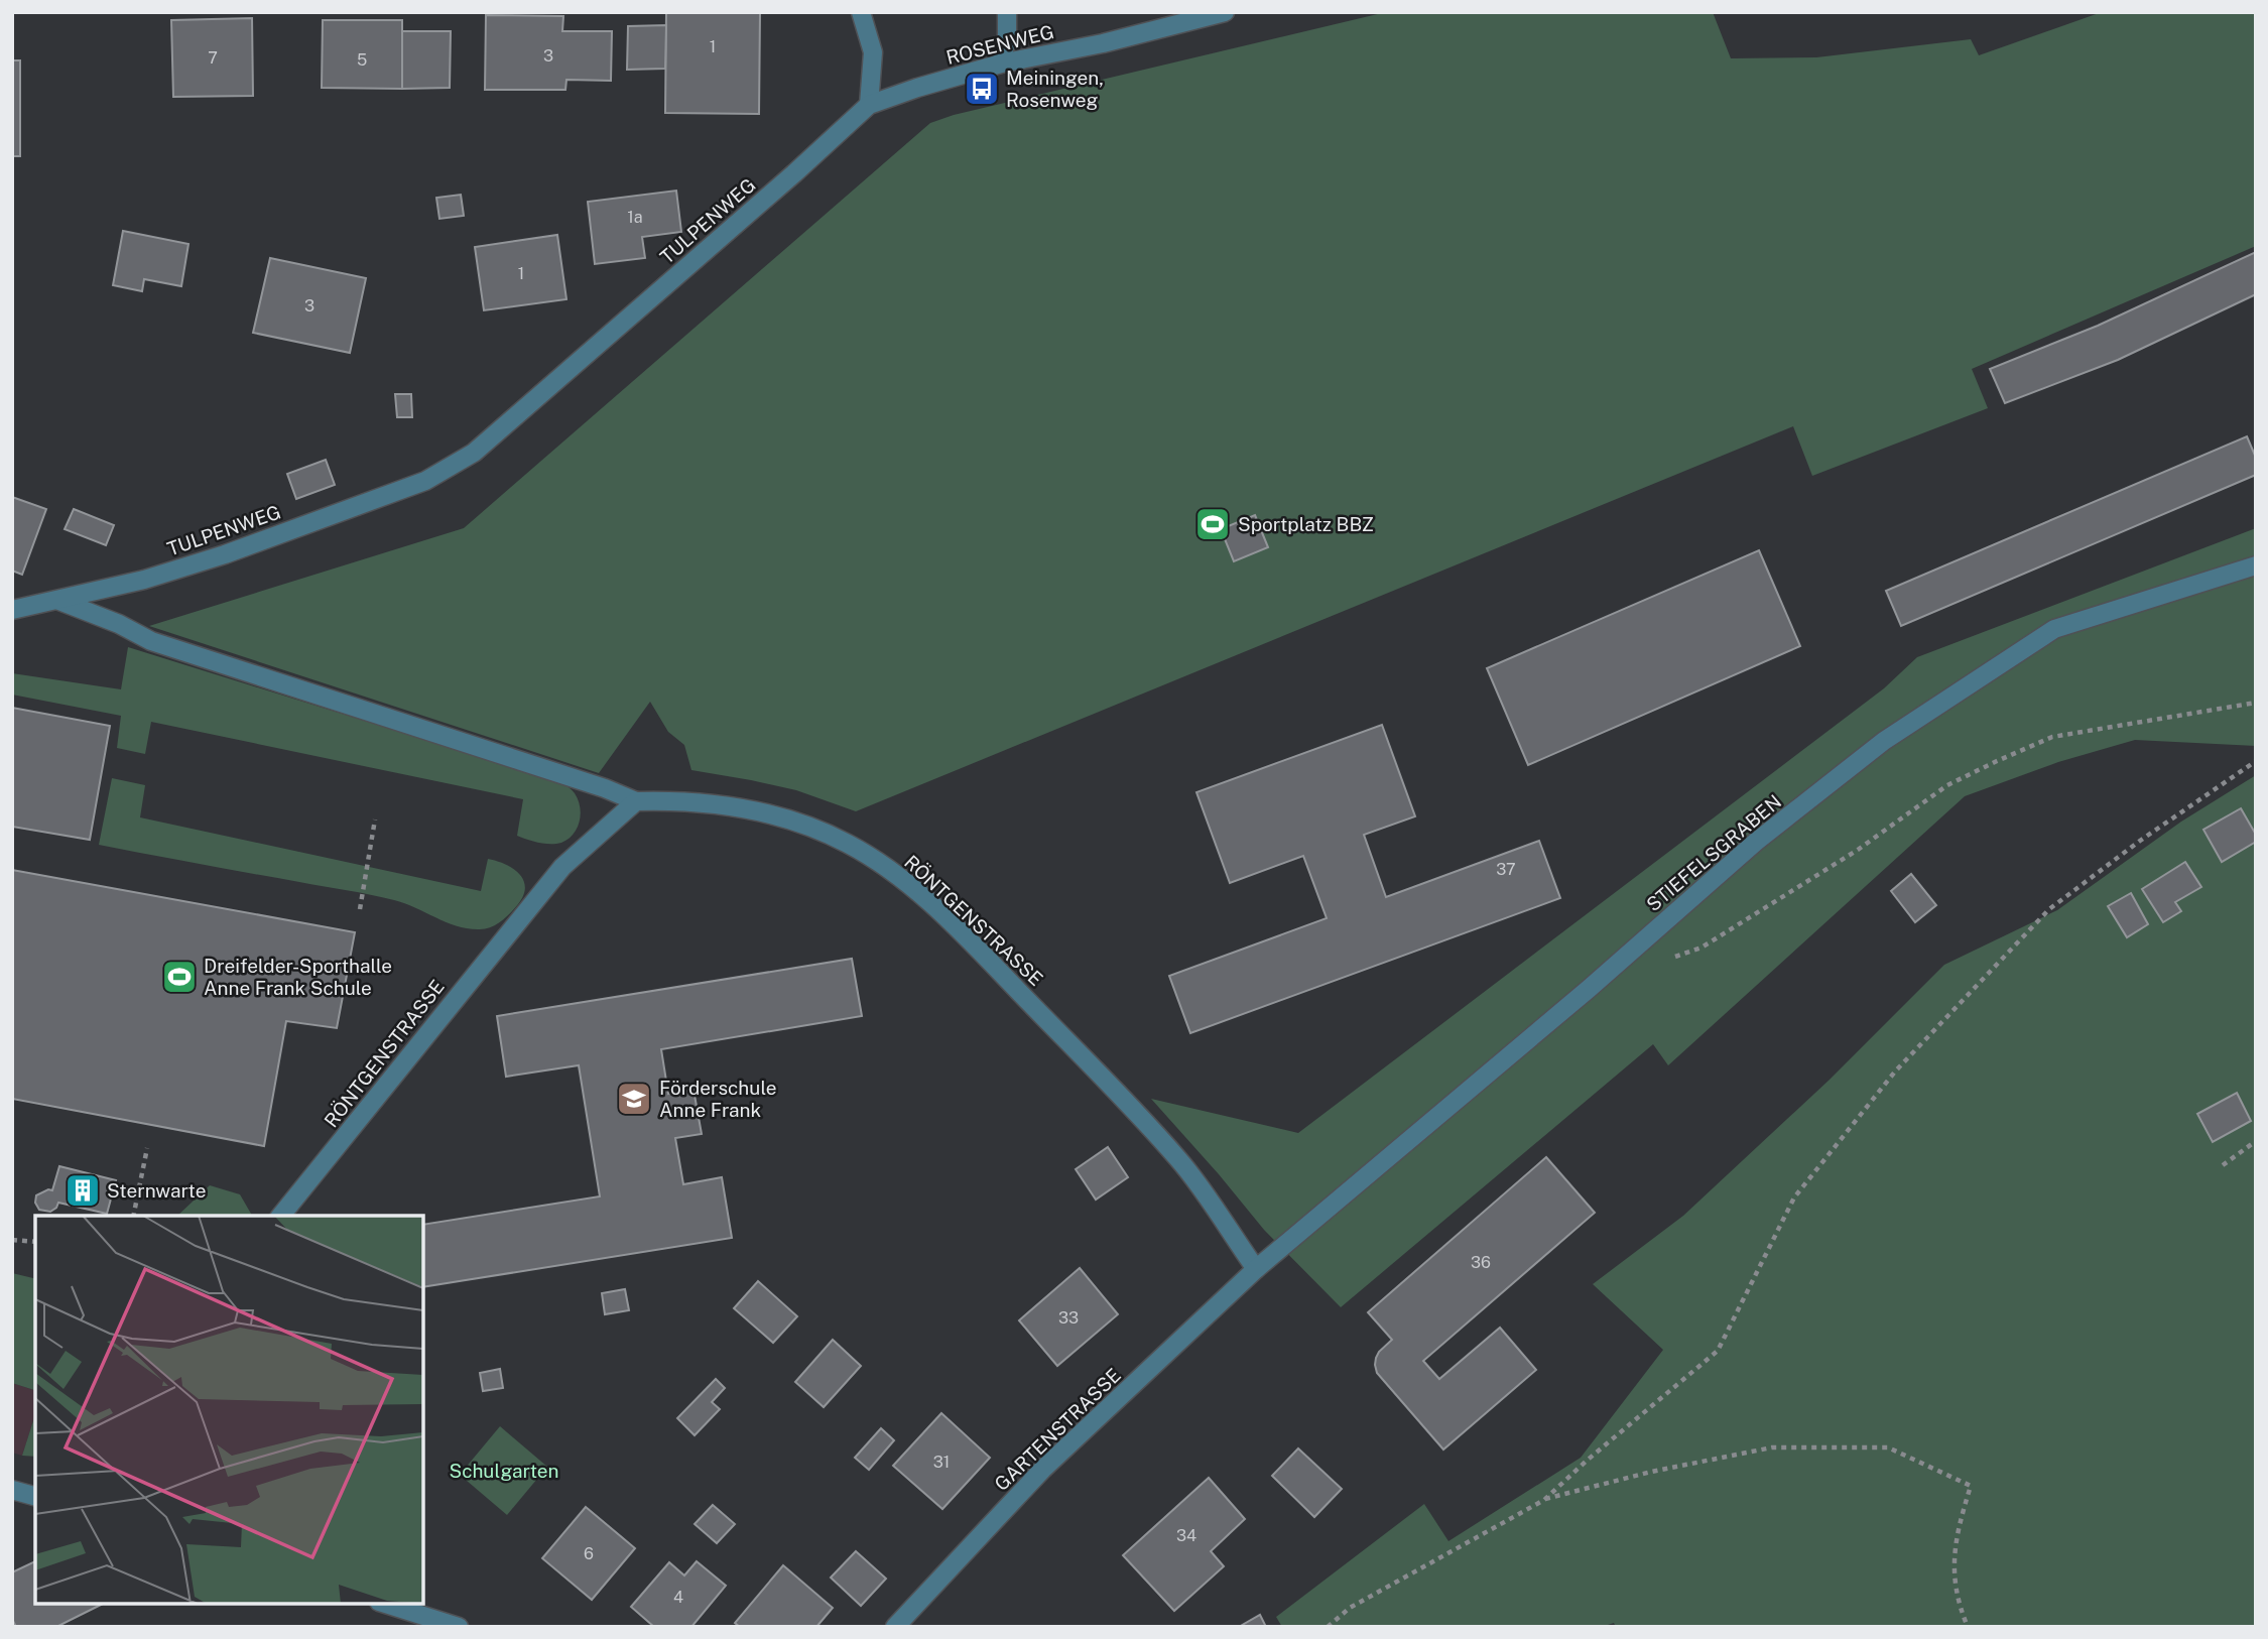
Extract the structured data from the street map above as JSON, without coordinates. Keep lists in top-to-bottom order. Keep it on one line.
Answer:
{"streets":{"street":["ROSENWEG","TULPENWEG","STIEFELSGRABEN","RÖNTGENSTRASSE","GARTENSTRASSE"]},"crossings":[["ROSENWEG","TULPENWEG"],["STIEFELSGRABEN","RÖNTGENSTRASSE"],["STIEFELSGRABEN","GARTENSTRASSE"],["RÖNTGENSTRASSE","GARTENSTRASSE"]],"parks":["Schulgarten"],"places":{"bus stop":["Meiningen, Rosenweg"],"sports":["Sportplatz BBZ","Dreifelder-Sporthalle Anne Frank Schule"],"school or university":["Förderschule Anne Frank"],"building":["Sternwarte"]},"house_numbers":["1","3","7","5","1a","1","3","37","36","33","31","34","6","4"]}
